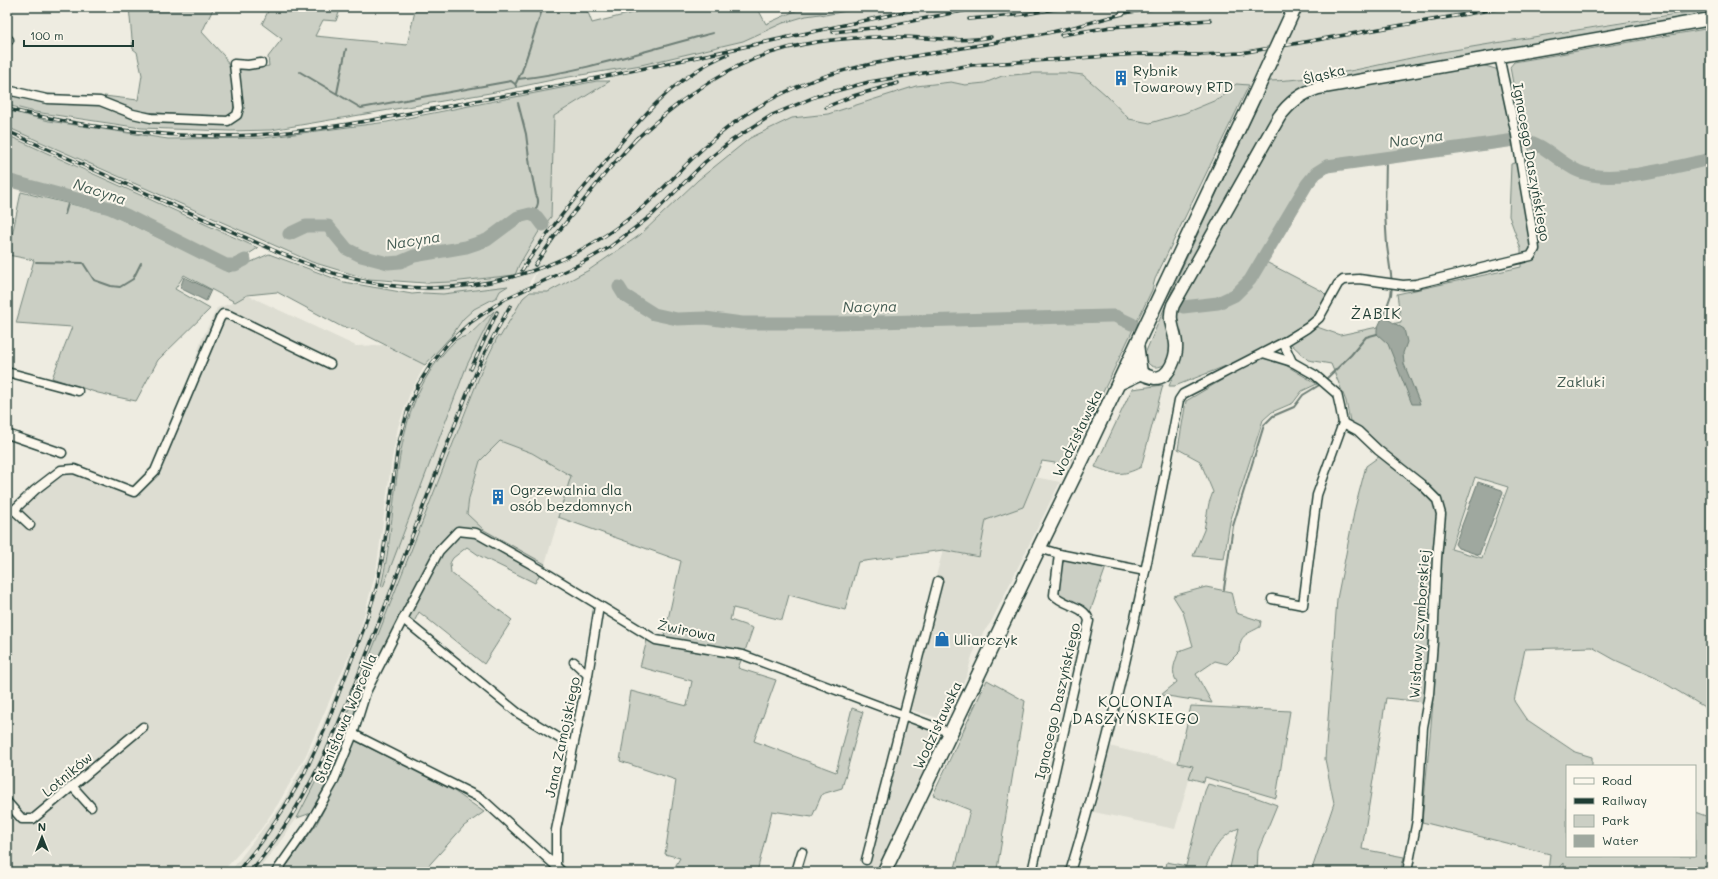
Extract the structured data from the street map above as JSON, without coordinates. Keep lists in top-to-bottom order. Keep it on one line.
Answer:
{"streets":{"main road":["Wodzisławska"],"street":["Śląska","Ignacego Daszyńskiego","Wisławy Szymborskiej","Żwirowa","Stanisława Worcella","Jana Zamojskiego","Lotników"]},"crossings":[["Śląska","Ignacego Daszyńskiego"],["Śląska","Wodzisławska"],["Wodzisławska","Żwirowa"],["Żwirowa","Stanisława Worcella"],["Żwirowa","Jana Zamojskiego"]],"districts":["ŻABIK","KOLONIA DASZYŃSKIEGO"],"water":["Nacyna"],"parks":["Zakluki"],"places":{"building":["Rybnik Towarowy RTD","Ogrzewalnia dla osób bezdomnych"],"shop":["Uliarczyk"]},"legend":["Road","Railway","Park","Water"],"scale_bar":"100 m","north":"top"}
